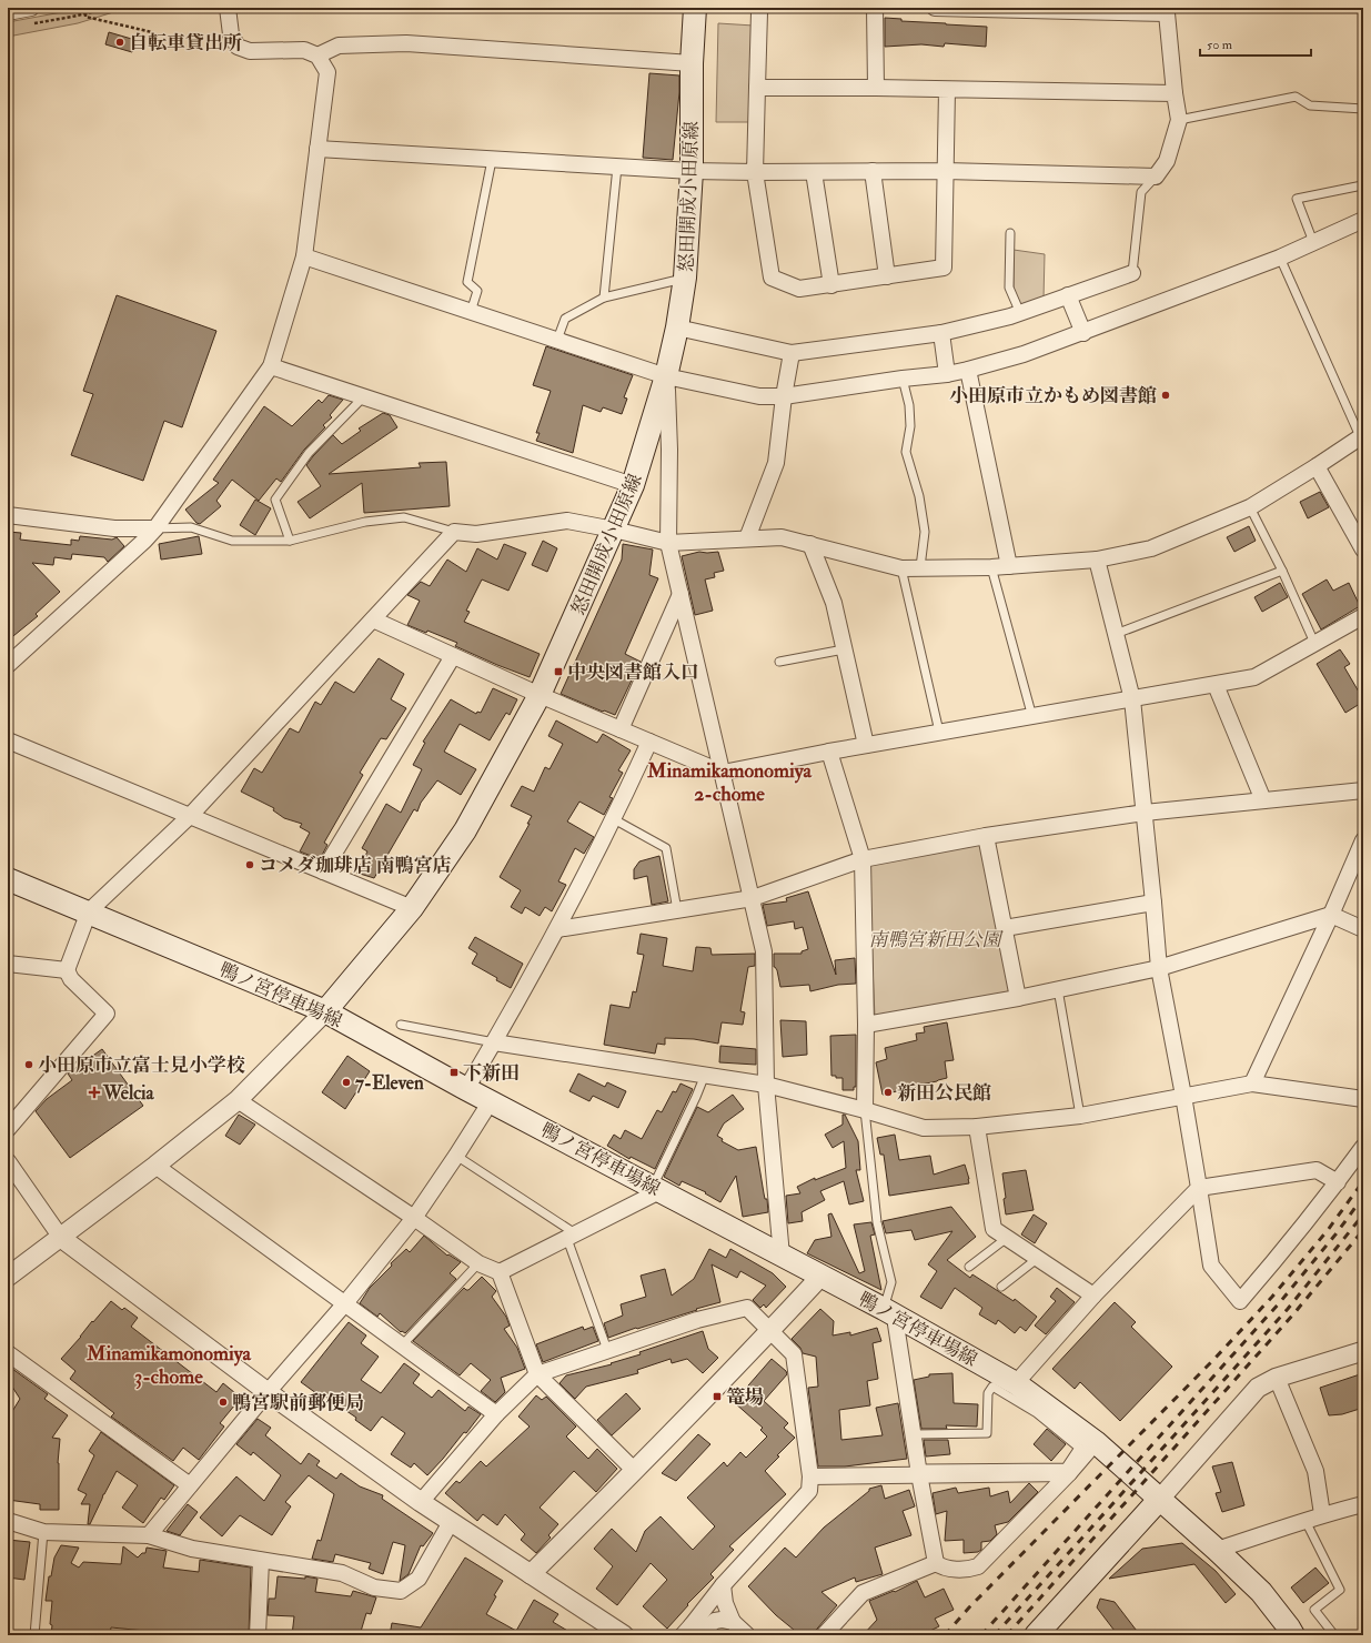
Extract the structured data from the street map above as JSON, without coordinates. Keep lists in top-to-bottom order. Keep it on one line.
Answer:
{"streets":{"main road":["怒田開成小田原線","鴨ノ宮停車場線"]},"crossings":[["怒田開成小田原線","鴨ノ宮停車場線"]],"districts":["Minamikamonomiya 2-chome","Minamikamonomiya 3-chome"],"parks":["南鴨宮新田公園"],"places":{"other":["自転車貸出所","小田原市立かもめ図書館","コメダ珈琲店 南鴨宮店","小田原市立富士見小学校","7-Eleven","新田公民館","鴨宮駅前郵便局"],"transit":["中央図書館入口","下新田","篭場"],"health":["Welcia"]},"scale_bar":"50 m"}
